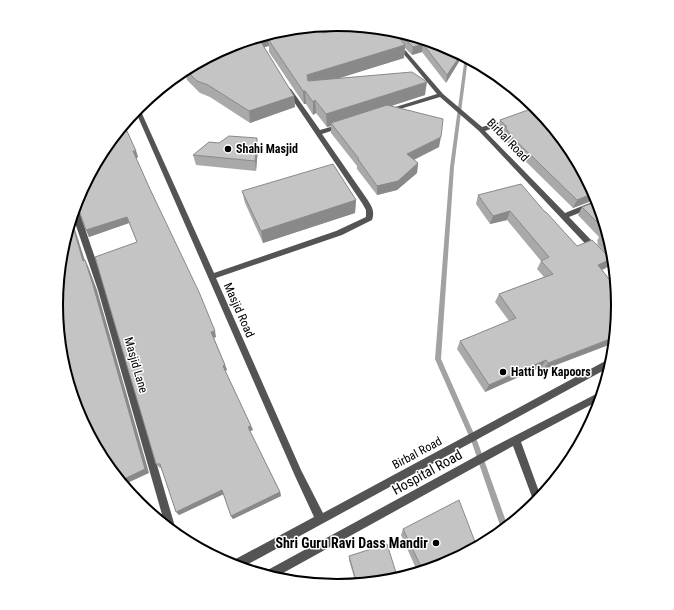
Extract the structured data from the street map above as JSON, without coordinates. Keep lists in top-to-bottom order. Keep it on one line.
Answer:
{"streets":{"street":["Birbal Road","Masjid Road","Masjid Lane","Hospital Road"]},"crossings":[["Birbal Road","Masjid Road"]],"places":["Shahi Masjid","Hatti by Kapoors","Shri Guru Ravi Dass Mandir"]}
